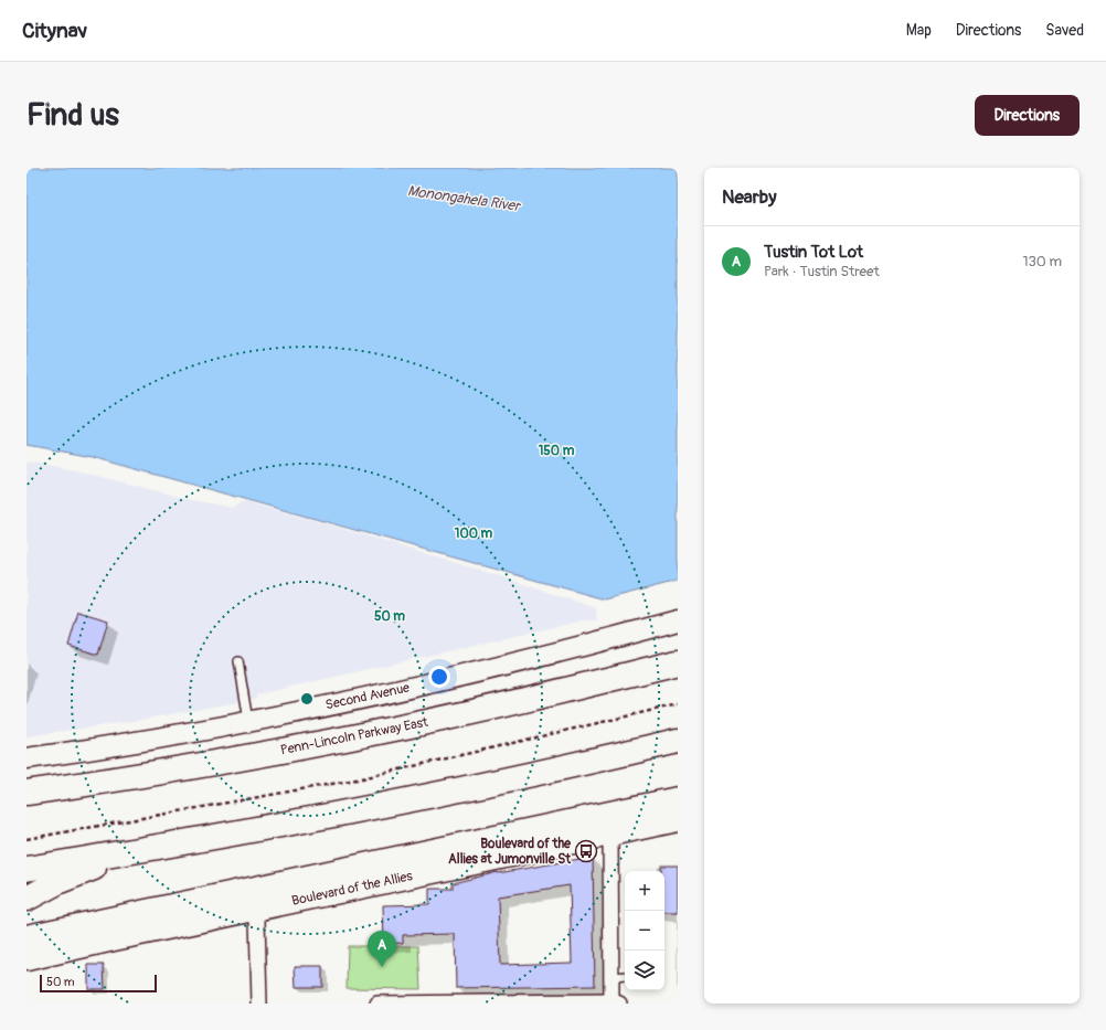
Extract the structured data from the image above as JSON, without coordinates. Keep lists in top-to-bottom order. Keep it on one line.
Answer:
{"streets":{"highway":["Penn-Lincoln Parkway East","Boulevard of the Allies"],"main road":["Second Avenue"]},"water":["Monongahela River"],"places":{"bus stop":["Boulevard of the Allies at Jumonville St"]},"scale_bar":"50 m","page":{"header":"Citynav","nav":["Map","Directions","Saved"],"buttons":"Directions","title":"Find us","heading":"Nearby","list":[{"mark":"A","name":"Tustin Tot Lot","note":"Park · Tustin Street","value":"130 m"}],"map_buttons":["+","−"],"pins":"A","scale":"50 m"},"rings":["150 m","100 m","50 m"]}
